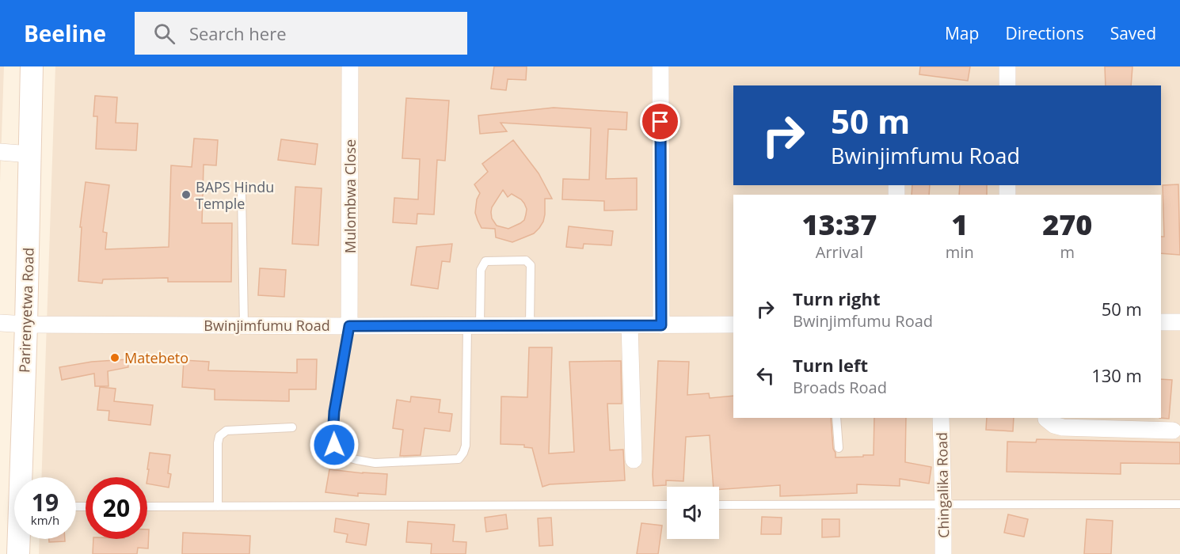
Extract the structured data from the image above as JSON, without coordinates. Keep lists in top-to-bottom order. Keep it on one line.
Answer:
{"streets":{"main road":["Parirenyetwa Road"],"street":["Mulombwa Close","Bwinjimfumu Road","Chingalika Road"]},"crossings":[["Mulombwa Close","Bwinjimfumu Road"],["Parirenyetwa Road","Bwinjimfumu Road"]],"places":["BAPS Hindu Temple","Matebeto"],"page":{"header":"Beeline","search":"Search here","nav":["Map","Directions","Saved"],"turn":["50 m","Bwinjimfumu Road"],"eta":["13:37","Arrival","1","min","270","m"],"list":[{"name":"Turn right","note":"Bwinjimfumu Road","value":"50 m"},{"name":"Turn left","note":"Broads Road","value":"130 m"}],"speed":"19 km/h","limit":"20"}}
